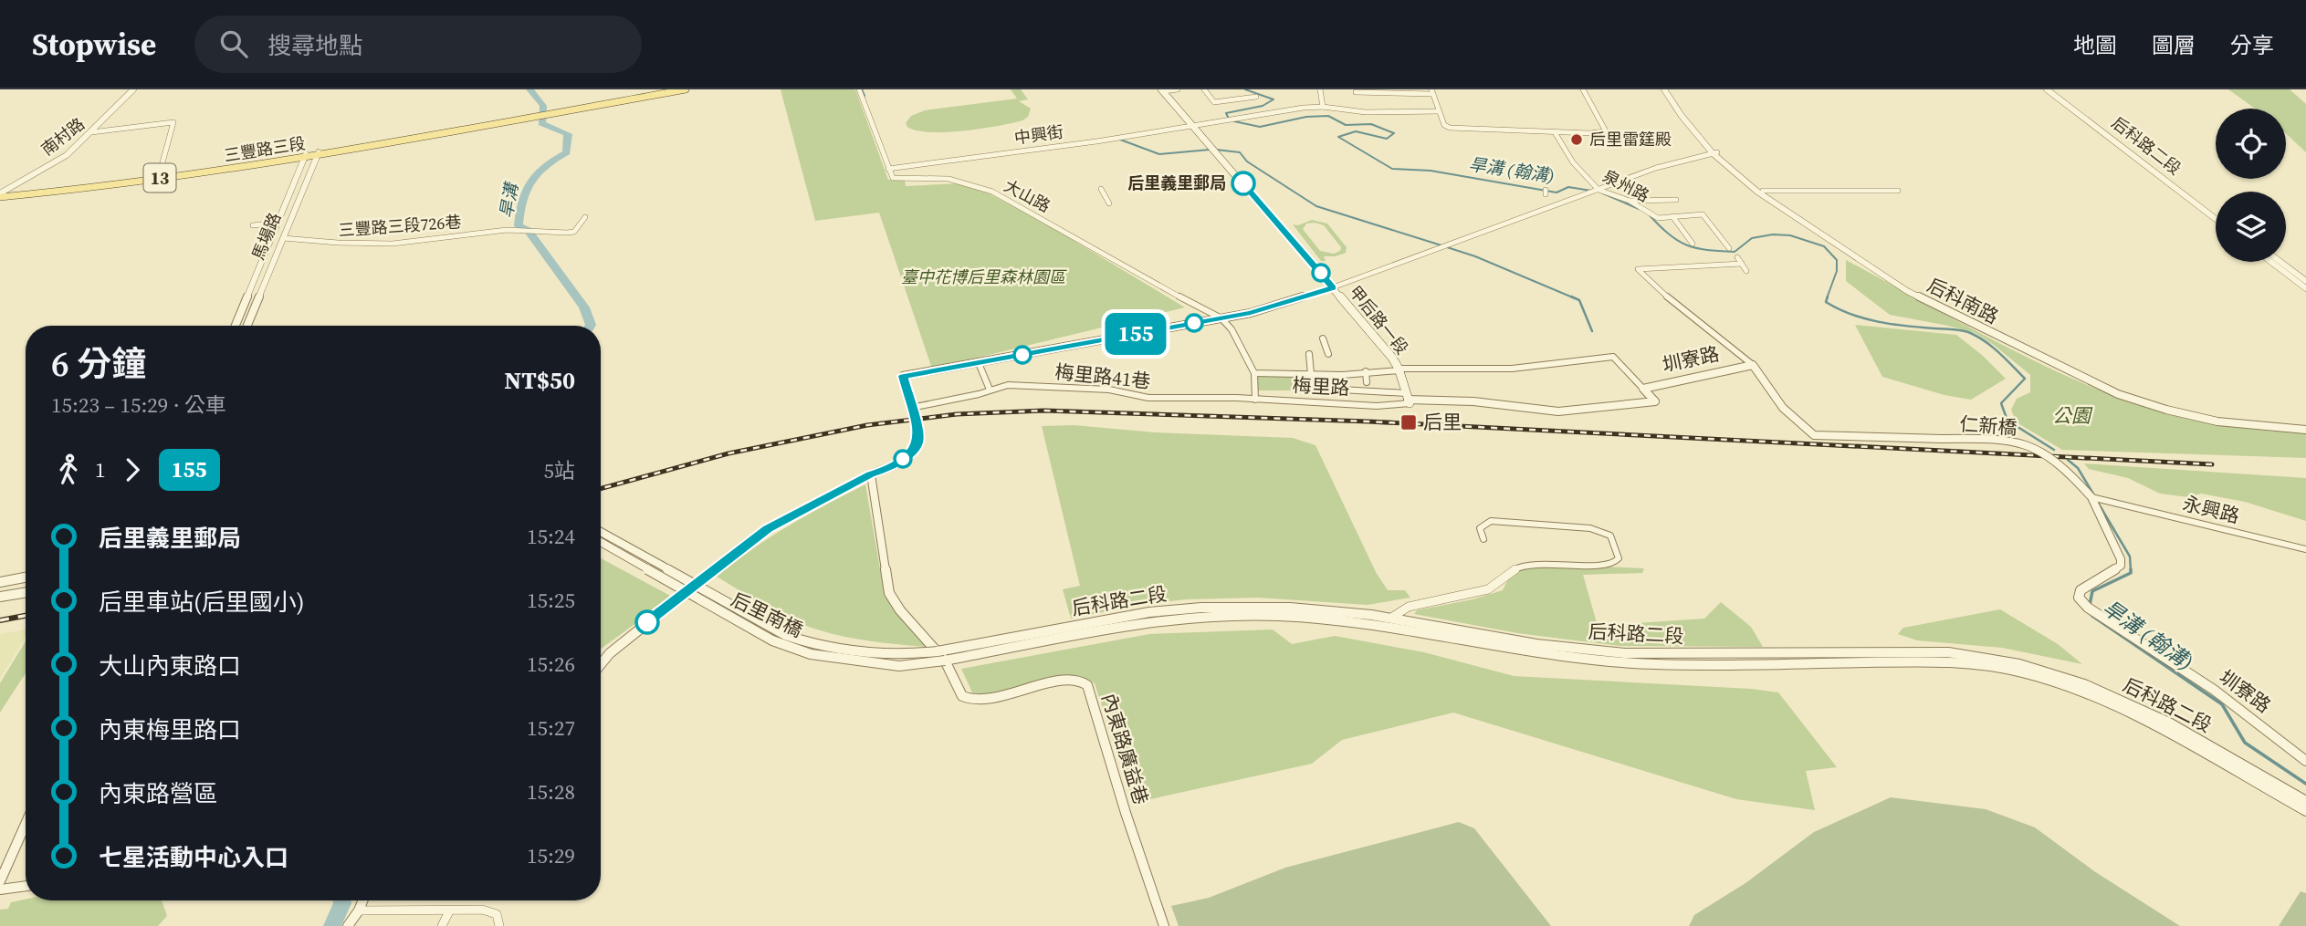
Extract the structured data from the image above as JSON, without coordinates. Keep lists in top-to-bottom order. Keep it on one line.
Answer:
{"streets":{"main road":["三豐路三段","13","甲后路一段"],"street":["中興街","南村路","后科路二段","泉州路","大山路","三豐路三段726巷","馬場路","后科南路","圳寮路","梅里路41巷","梅里路","仁新橋","永興路","后里南橋","內東路廣益巷"]},"crossings":[["中興街","大山路"],["中興街","甲后路一段"],["南村路","三豐路三段"],["后科路二段","后里南橋"],["后科路二段","內東路廣益巷"],["三豐路三段","13"],["三豐路三段","馬場路"],["三豐路三段726巷","馬場路"],["甲后路一段","圳寮路"],["甲后路一段","梅里路"],["圳寮路","梅里路"],["圳寮路","仁新橋"],["圳寮路","永興路"],["梅里路41巷","梅里路"],["仁新橋","永興路"],["后里南橋","內東路廣益巷"]],"water":["旱溝 (翰溝)","旱溝"],"parks":["臺中花博后里森林園區","公園"],"places":{"other":["后里雷筳殿","后里義里郵局"],"transit":["后里"]},"lines":["bus line 155"],"page":{"header":"Stopwise","search":"搜尋地點","nav":["地圖","圖層","分享"],"on_map":"155","heading":["6 分鐘","15:23 – 15:29 · 公車","NT$50"],"legs":["1","155","5站"],"list":[{"name":"后里義里郵局","value":"15:24"},{"name":"后里車站(后里國小)","value":"15:25"},{"name":"大山內東路口","value":"15:26"},{"name":"內東梅里路口","value":"15:27"},{"name":"內東路營區","value":"15:28"},{"name":"七星活動中心入口","value":"15:29"}]}}
